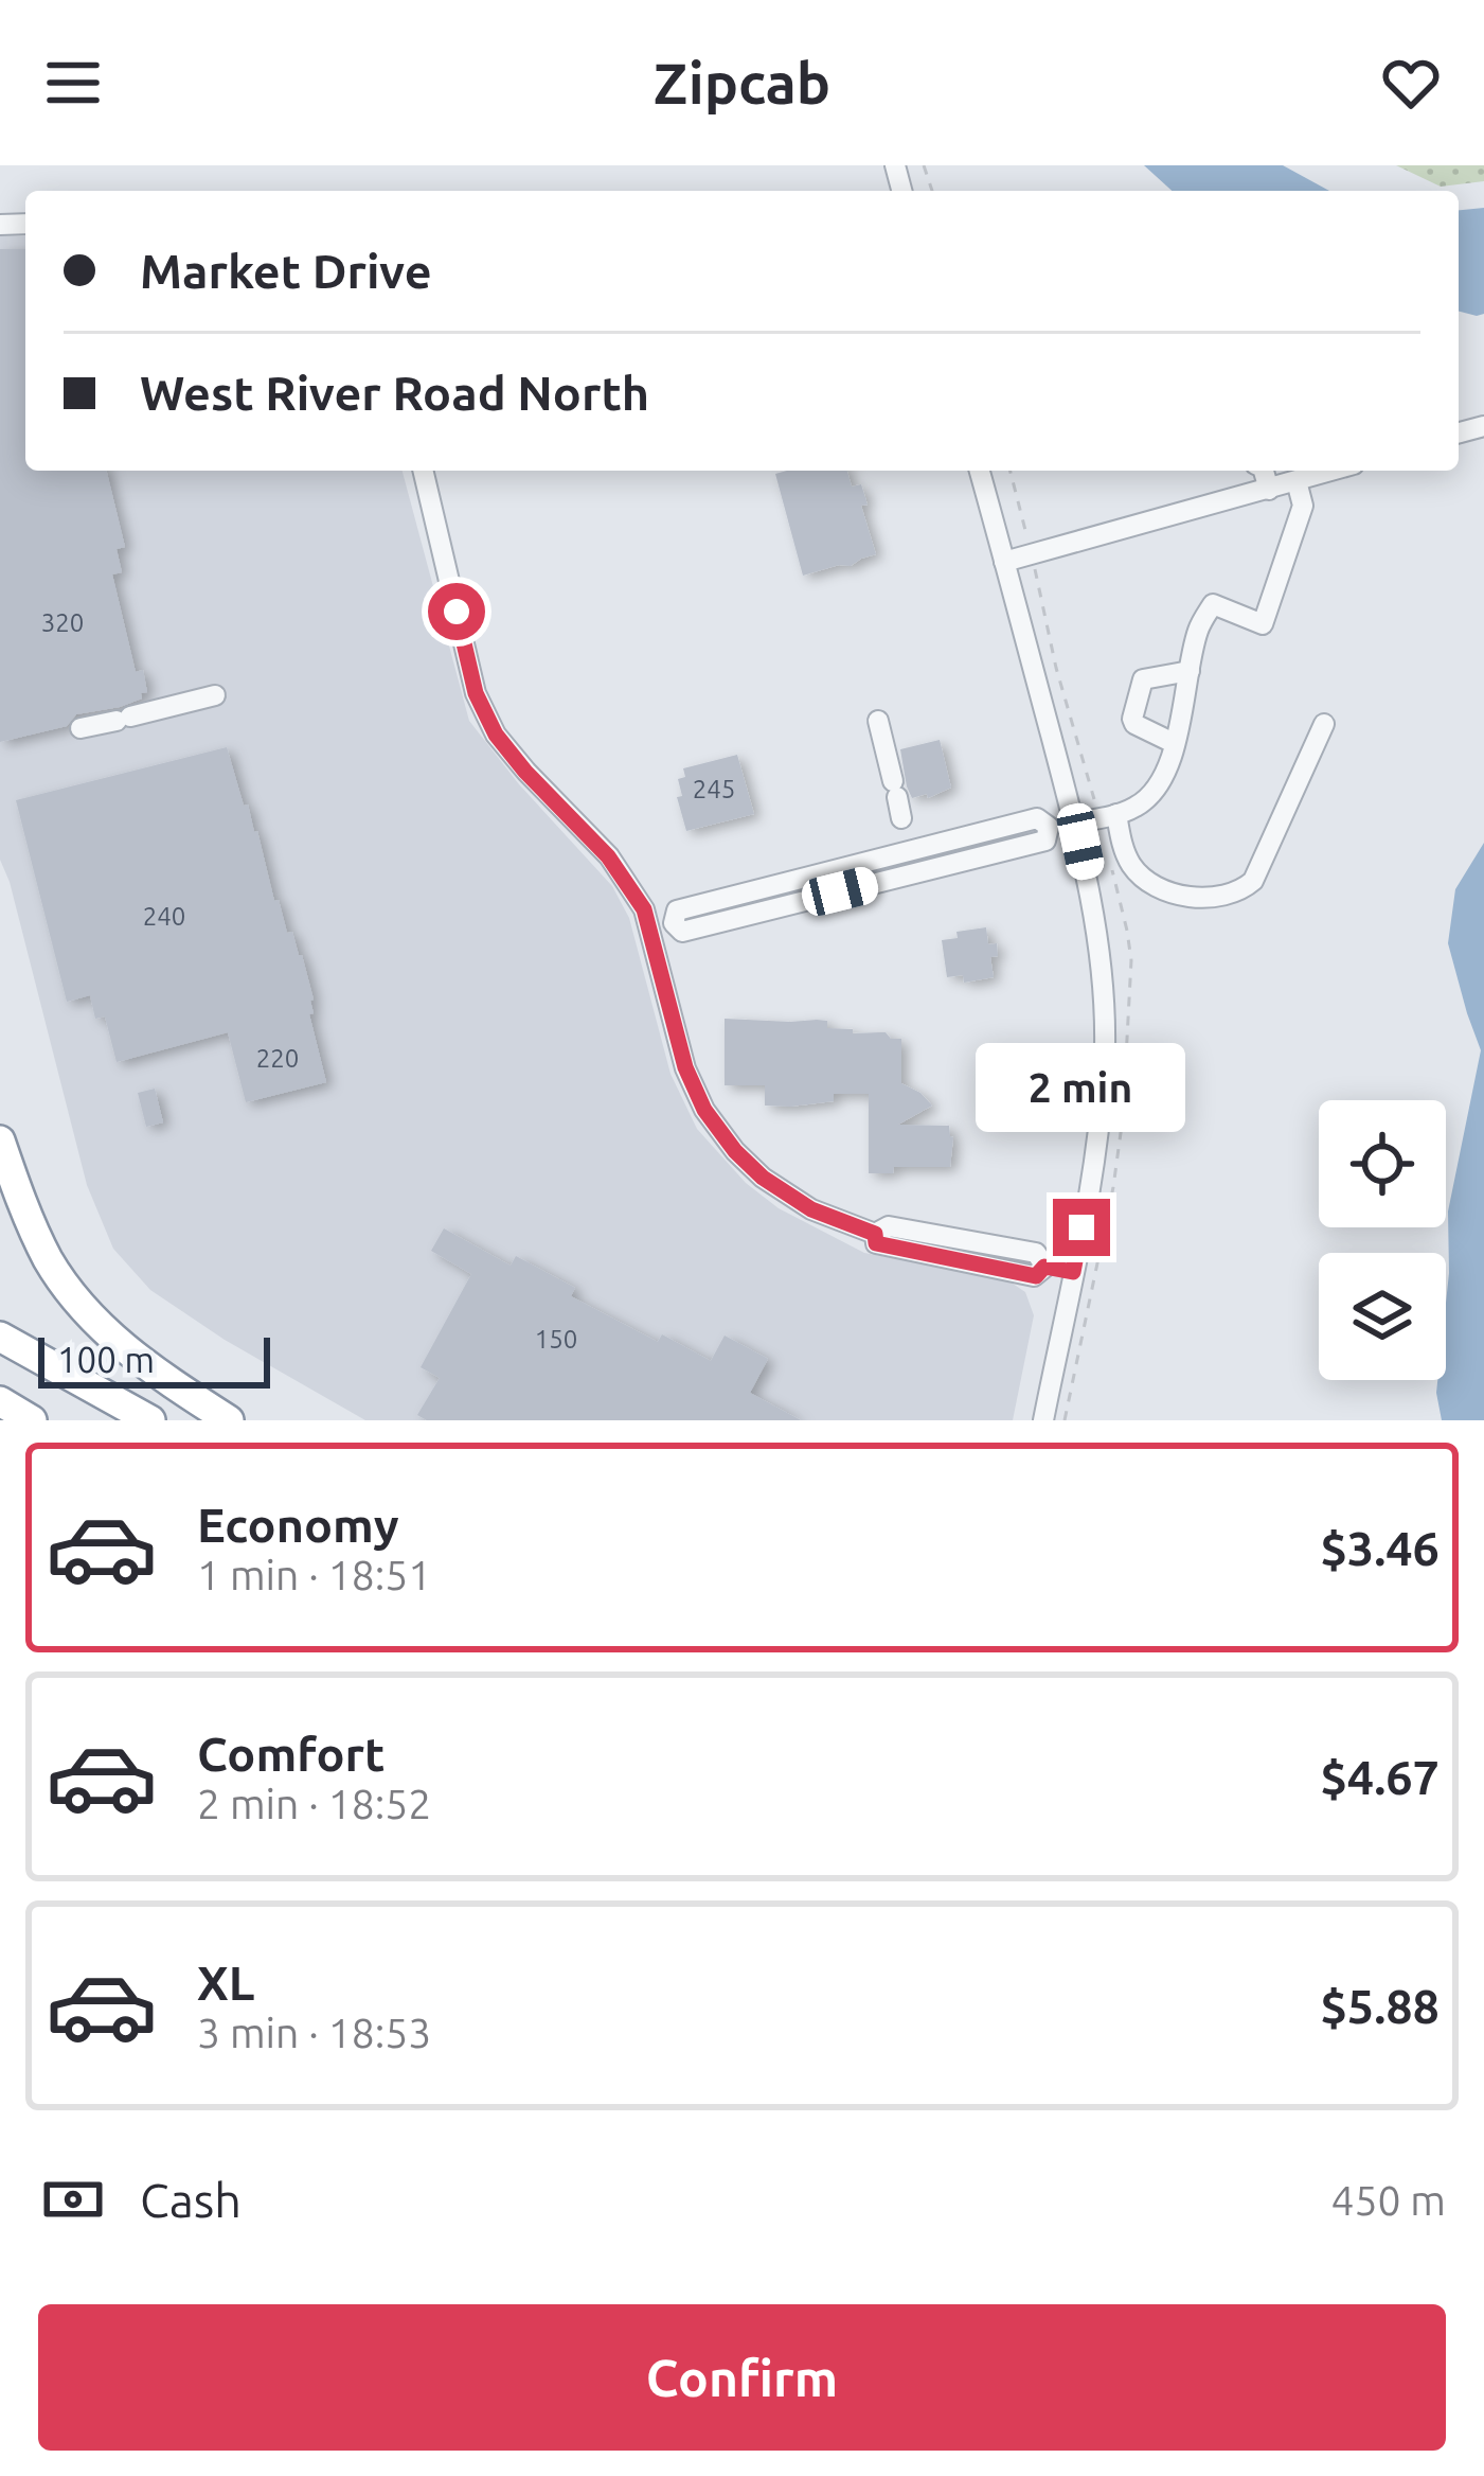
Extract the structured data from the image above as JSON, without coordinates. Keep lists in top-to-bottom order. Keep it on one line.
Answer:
{"house_numbers":["320","245","240","220","150"],"scale_bar":"100 m","page":{"header":"Zipcab","banner":["Market Drive","West River Road North"],"bubble":"2 min","scale":"100 m","list":[{"name":"Economy","note":"1 min · 18:51","value":"$3.46"},{"name":"Comfort","note":"2 min · 18:52","value":"$4.67"},{"name":"XL","note":"3 min · 18:53","value":"$5.88"}],"pay":["Cash","450 m"],"buttons":"Confirm"}}
